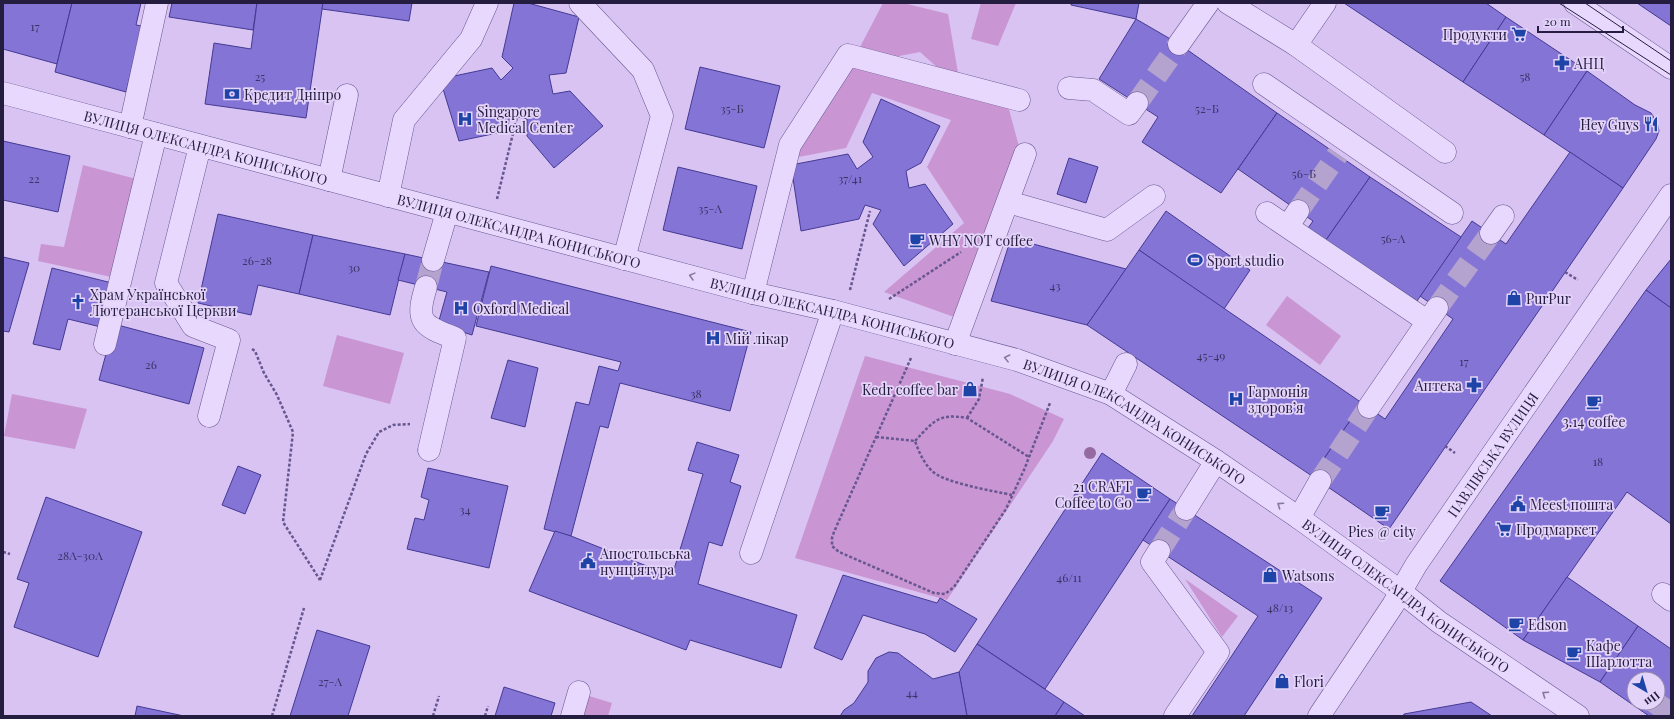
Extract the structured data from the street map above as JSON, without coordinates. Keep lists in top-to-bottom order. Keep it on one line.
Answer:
{"streets":{"street":["ВУЛИЦЯ ОЛЕКСАНДРА КОНИСЬКОГО","ПАВЛІВСЬКА ВУЛИЦЯ"]},"crossings":[["ВУЛИЦЯ ОЛЕКСАНДРА КОНИСЬКОГО","ПАВЛІВСЬКА ВУЛИЦЯ"]],"one_way":["ВУЛИЦЯ ОЛЕКСАНДРА КОНИСЬКОГО"],"places":{"supermarket":["Продукти","Продмаркет"],"pharmacy":["АНЦ","Аптека"],"bank":["Кредит Дніпро"],"hospital":["Singapore Medical Center","Oxford Medical","Мій лікар","Гармонія здоровʼя"],"restaurant":["Hey Guys"],"cafe":["WHY NOT coffee","3.14 coffee","21 CRAFT Coffee to Go","Pies @ city","Edson","Кафе Шарлотта"],"sports":["Sport studio"],"shop":["PurPur","Kedr coffee bar","Watsons","Flori"],"church":["Храм Української Лютеранської Церкви"],"public building":["Meest пошта","Апостольська нунціятура"]},"house_numbers":["17","25","58","35-Б","52-Б","56-Б","22","37/41","35-А","56-А","26-28","30","43","45-49","17","26","38","18","34","28А-30А","46/11","48/13","27-А","44"],"scale_bar":"20 m","north":"bottom right"}
